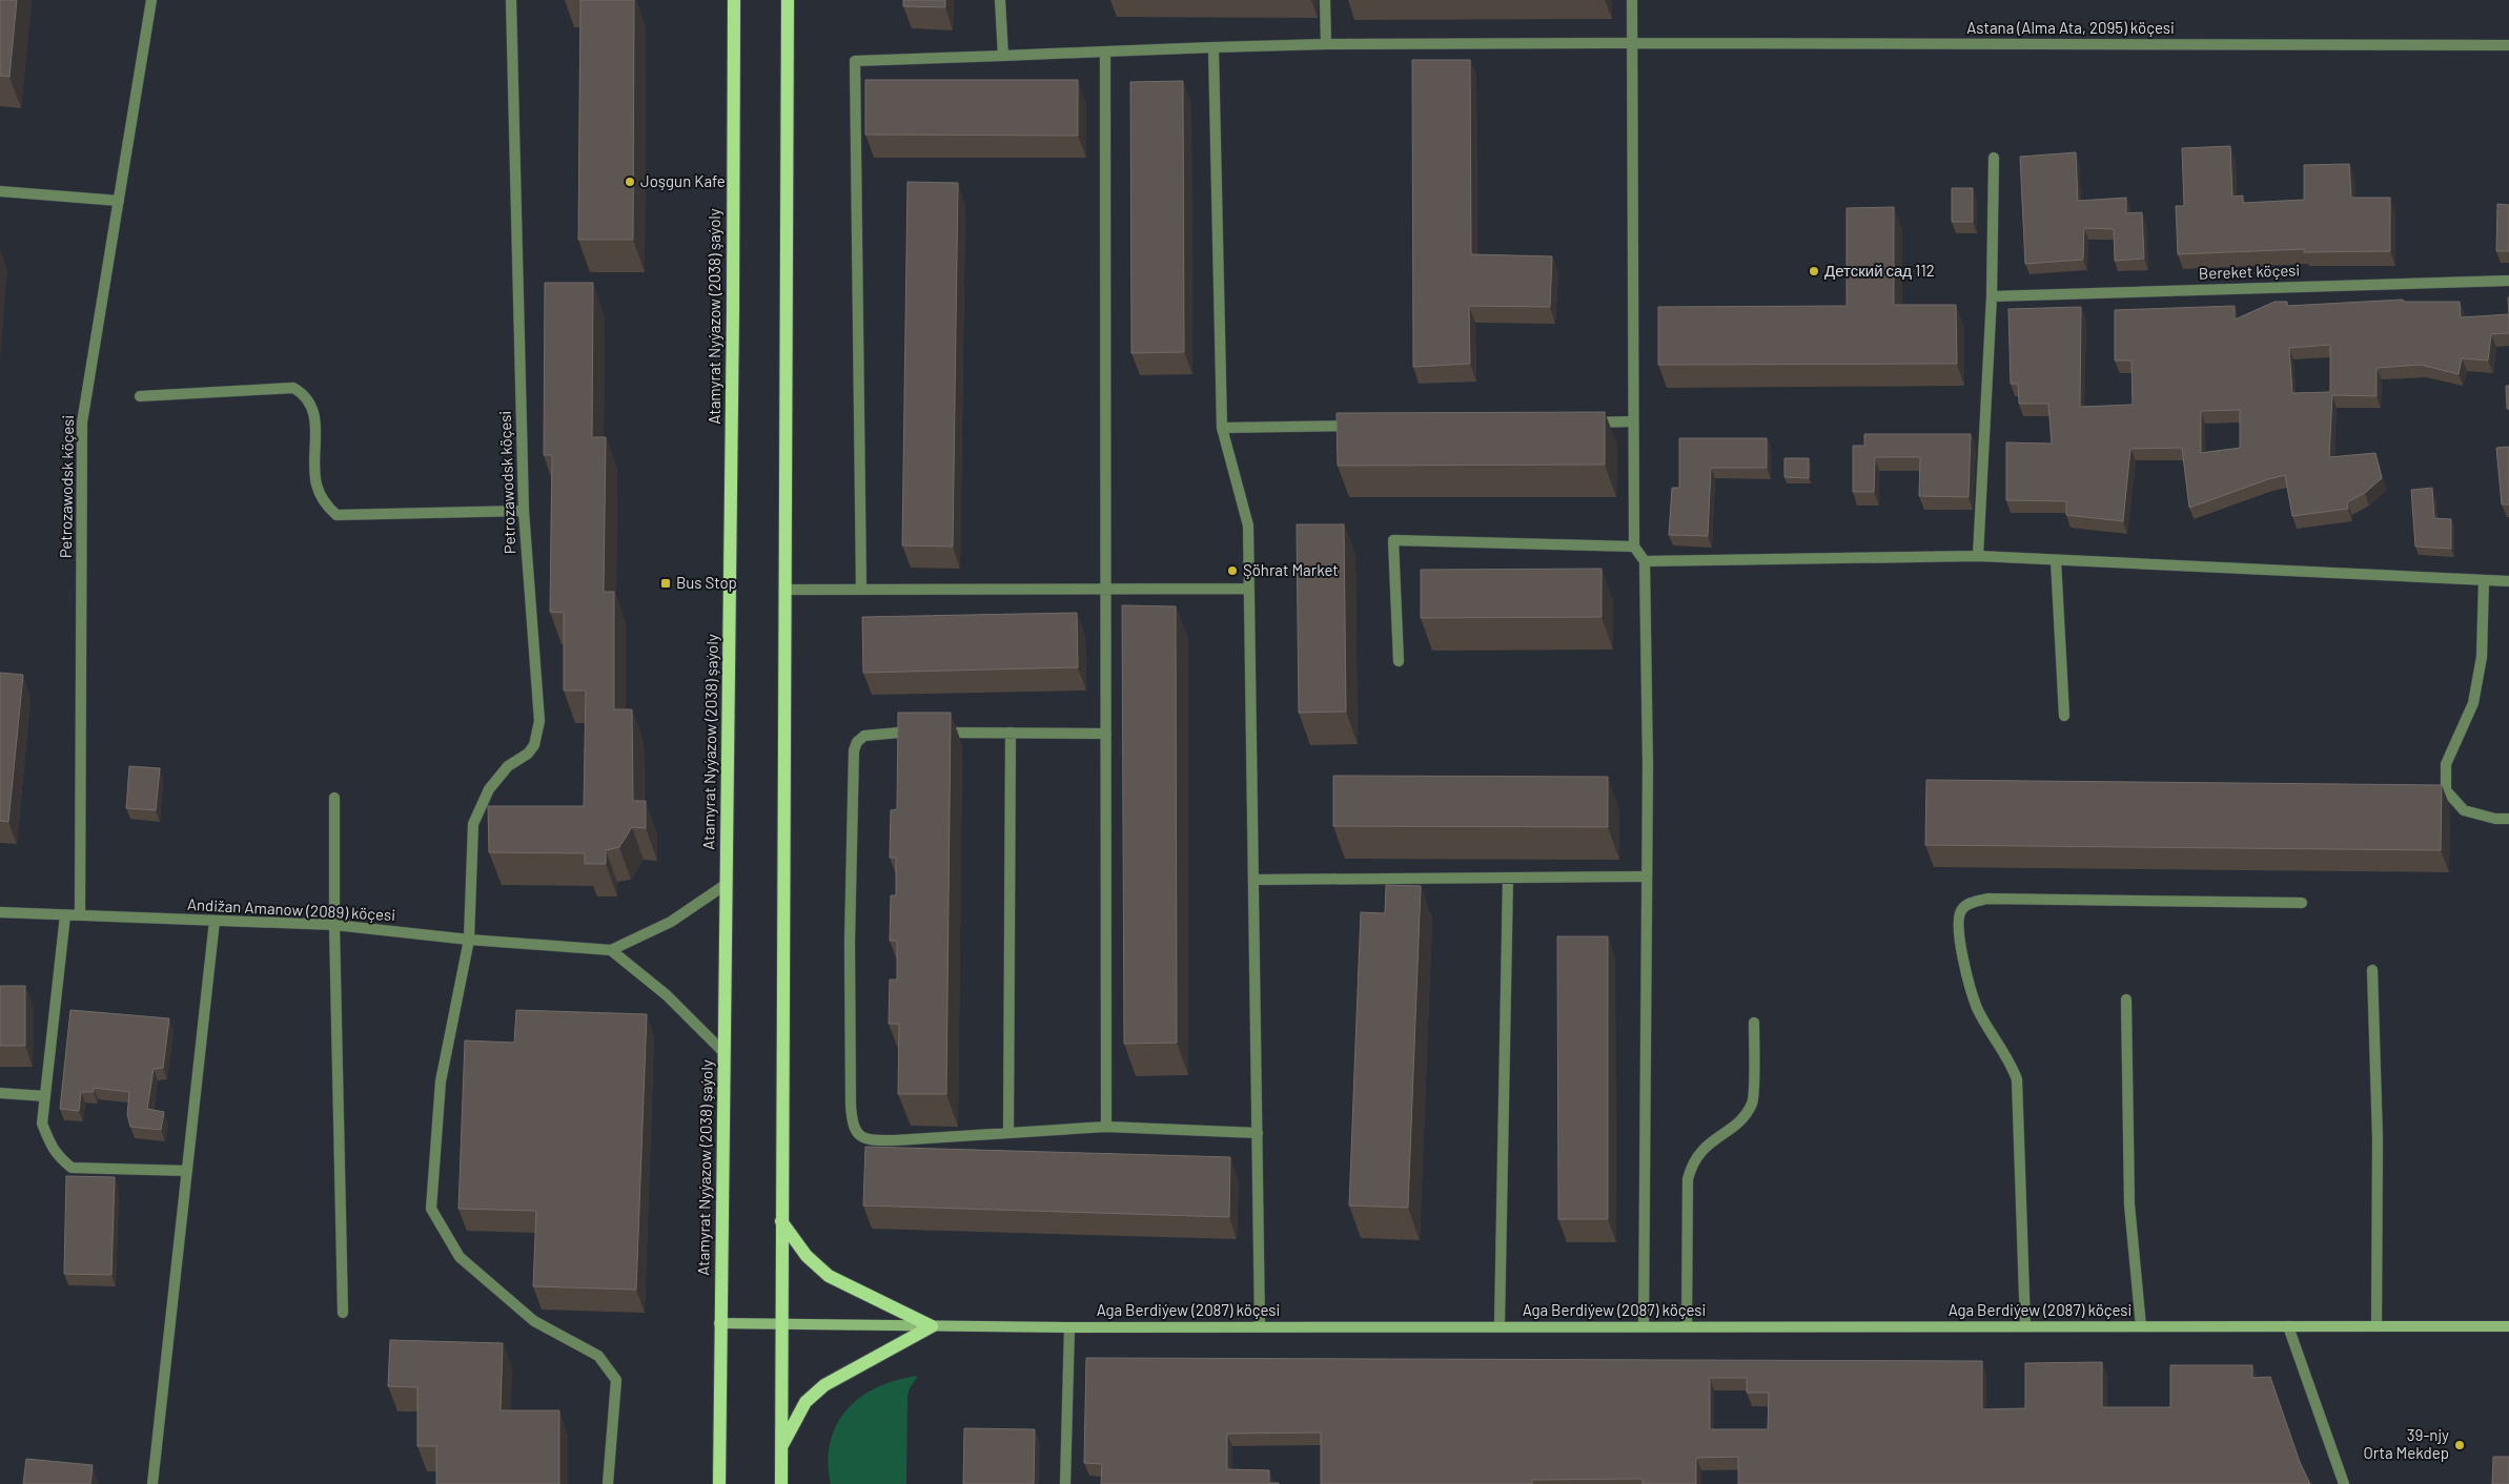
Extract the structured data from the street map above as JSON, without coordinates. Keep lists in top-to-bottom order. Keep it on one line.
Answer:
{"streets":{"main road":["Atamyrat Nyýazow (2038) şaýoly"],"street":["Astana (Alma Ata, 2095) köçesi","Bereket köçesi","Petrozawodsk köçesi","Andižan Amanow (2089) köçesi","Aga Berdiýew (2087) köçesi"]},"crossings":[["Atamyrat Nyýazow (2038) şaýoly","Andižan Amanow (2089) köçesi"],["Atamyrat Nyýazow (2038) şaýoly","Aga Berdiýew (2087) köçesi"],["Petrozawodsk köçesi","Andižan Amanow (2089) köçesi"]],"places":{"other":["Joşgun Kafe","Детский сад 112","Şöhrat Market","39-njy Orta Mekdep"],"transit":["Bus Stop"]}}
